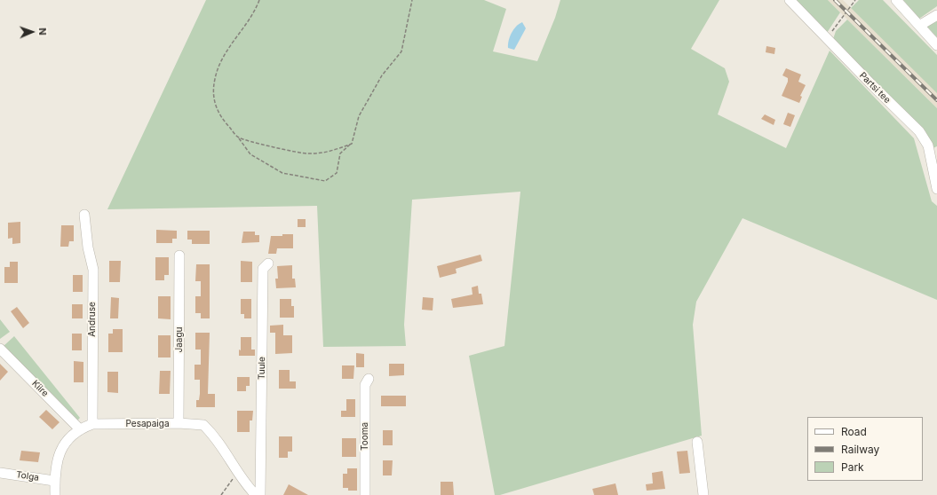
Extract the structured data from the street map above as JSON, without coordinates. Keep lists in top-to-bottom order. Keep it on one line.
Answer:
{"streets":{"street":["Partsi tee","Andruse","Jaagu","Tuule","Kiire","Pesapaiga","Tooma","Tolga"]},"crossings":[["Andruse","Pesapaiga"],["Jaagu","Pesapaiga"],["Kiire","Pesapaiga"],["Pesapaiga","Tolga"]],"legend":["Road","Railway","Park"],"north":"right"}
